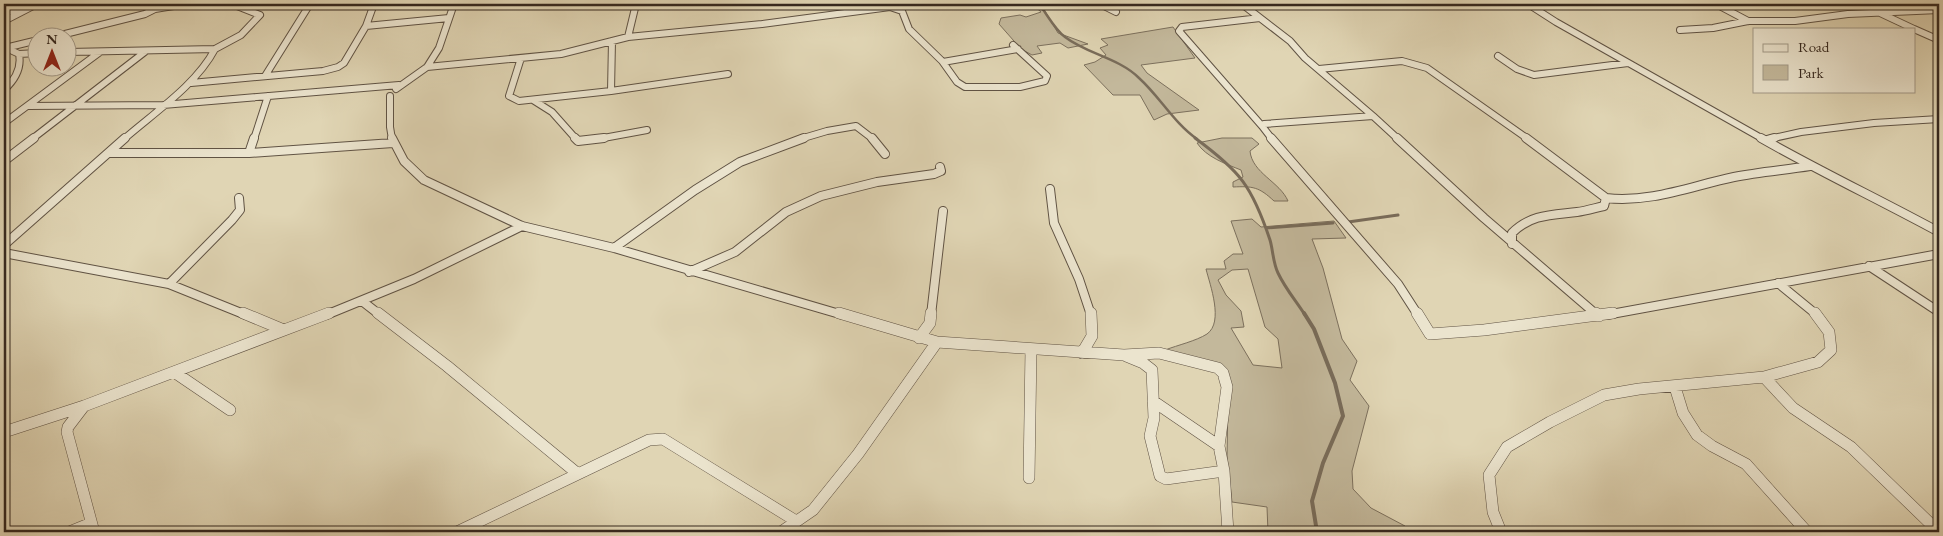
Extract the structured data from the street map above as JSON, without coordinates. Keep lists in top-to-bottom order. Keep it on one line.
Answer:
{"legend":["Road","Park"],"north":"top"}
